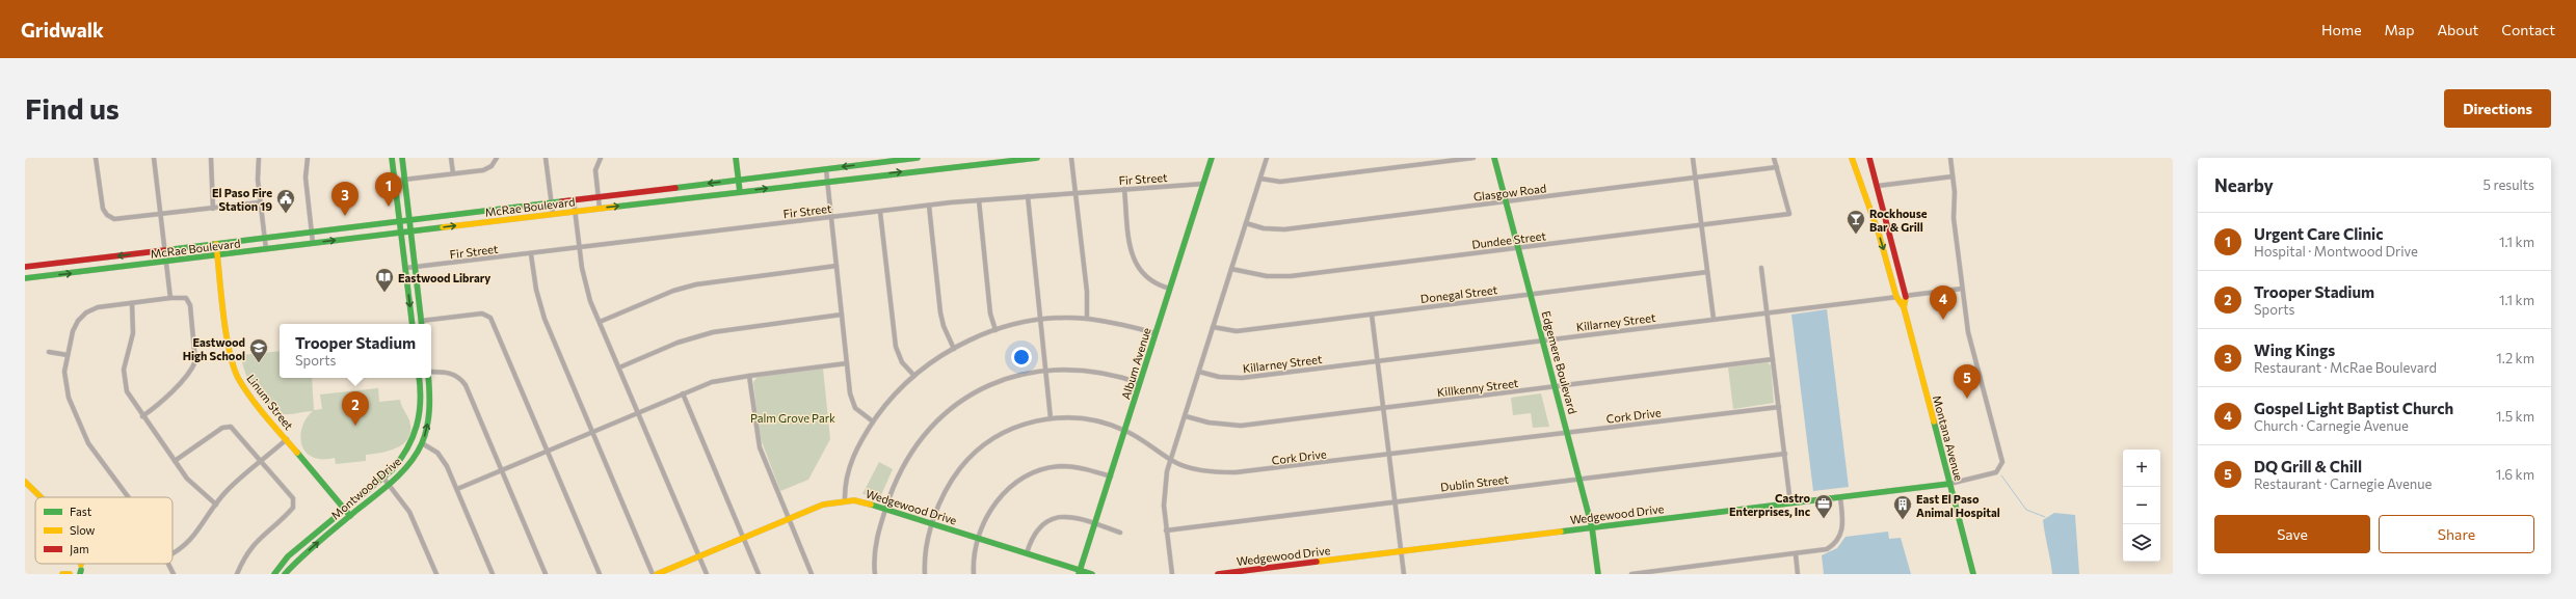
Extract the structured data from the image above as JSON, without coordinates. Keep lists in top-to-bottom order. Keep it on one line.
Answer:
{"streets":{"main road":["McRae Boulevard","Edgemere Boulevard","Album Avenue","Linum Street","Montana Avenue","Montwood Drive","Wedgewood Drive"],"street":["Fir Street","Glasgow Road","Dundee Street","Donegal Street","Killarney Street","Killkenny Street","Cork Drive","Dublin Street"]},"crossings":[["Fir Street","Album Avenue"],["Glasgow Road","Dundee Street"],["Glasgow Road","Edgemere Boulevard"],["McRae Boulevard","Linum Street"],["Dundee Street","Edgemere Boulevard"],["Donegal Street","Edgemere Boulevard"],["Killarney Street","Edgemere Boulevard"],["Killarney Street","Montana Avenue"],["Killarney Street","Wedgewood Drive"],["Edgemere Boulevard","Killkenny Street"],["Edgemere Boulevard","Cork Drive"],["Edgemere Boulevard","Dublin Street"],["Edgemere Boulevard","Wedgewood Drive"],["Album Avenue","Cork Drive"],["Album Avenue","Wedgewood Drive"],["Linum Street","Montwood Drive"],["Cork Drive","Wedgewood Drive"],["Montana Avenue","Wedgewood Drive"]],"parks":["Palm Grove Park"],"places":{"public building":["El Paso Fire Station 19"],"bar":["Rockhouse Bar & Grill"],"library":["Eastwood Library"],"school or university":["Eastwood High School"],"office":["Castro Enterprises, Inc"],"building":["East El Paso Animal Hospital"]},"legend":["Fast","Slow","Jam"],"page":{"header":"Gridwalk","nav":["Home","Map","About","Contact"],"buttons":["Directions",["Save","Share"]],"title":"Find us","heading":["Nearby","5 results"],"pins":["1","3","4","5","2"],"list":[{"mark":"1","name":"Urgent Care Clinic","note":"Hospital · Montwood Drive","value":"1.1 km"},{"mark":"2","name":"Trooper Stadium","note":"Sports","value":"1.1 km"},{"mark":"3","name":"Wing Kings","note":"Restaurant · McRae Boulevard","value":"1.2 km"},{"mark":"4","name":"Gospel Light Baptist Church","note":"Church · Carnegie Avenue","value":"1.5 km"},{"mark":"5","name":"DQ Grill & Chill","note":"Restaurant · Carnegie Avenue","value":"1.6 km"}],"popup":["Trooper Stadium","Sports"],"map_buttons":["+","−"]}}
